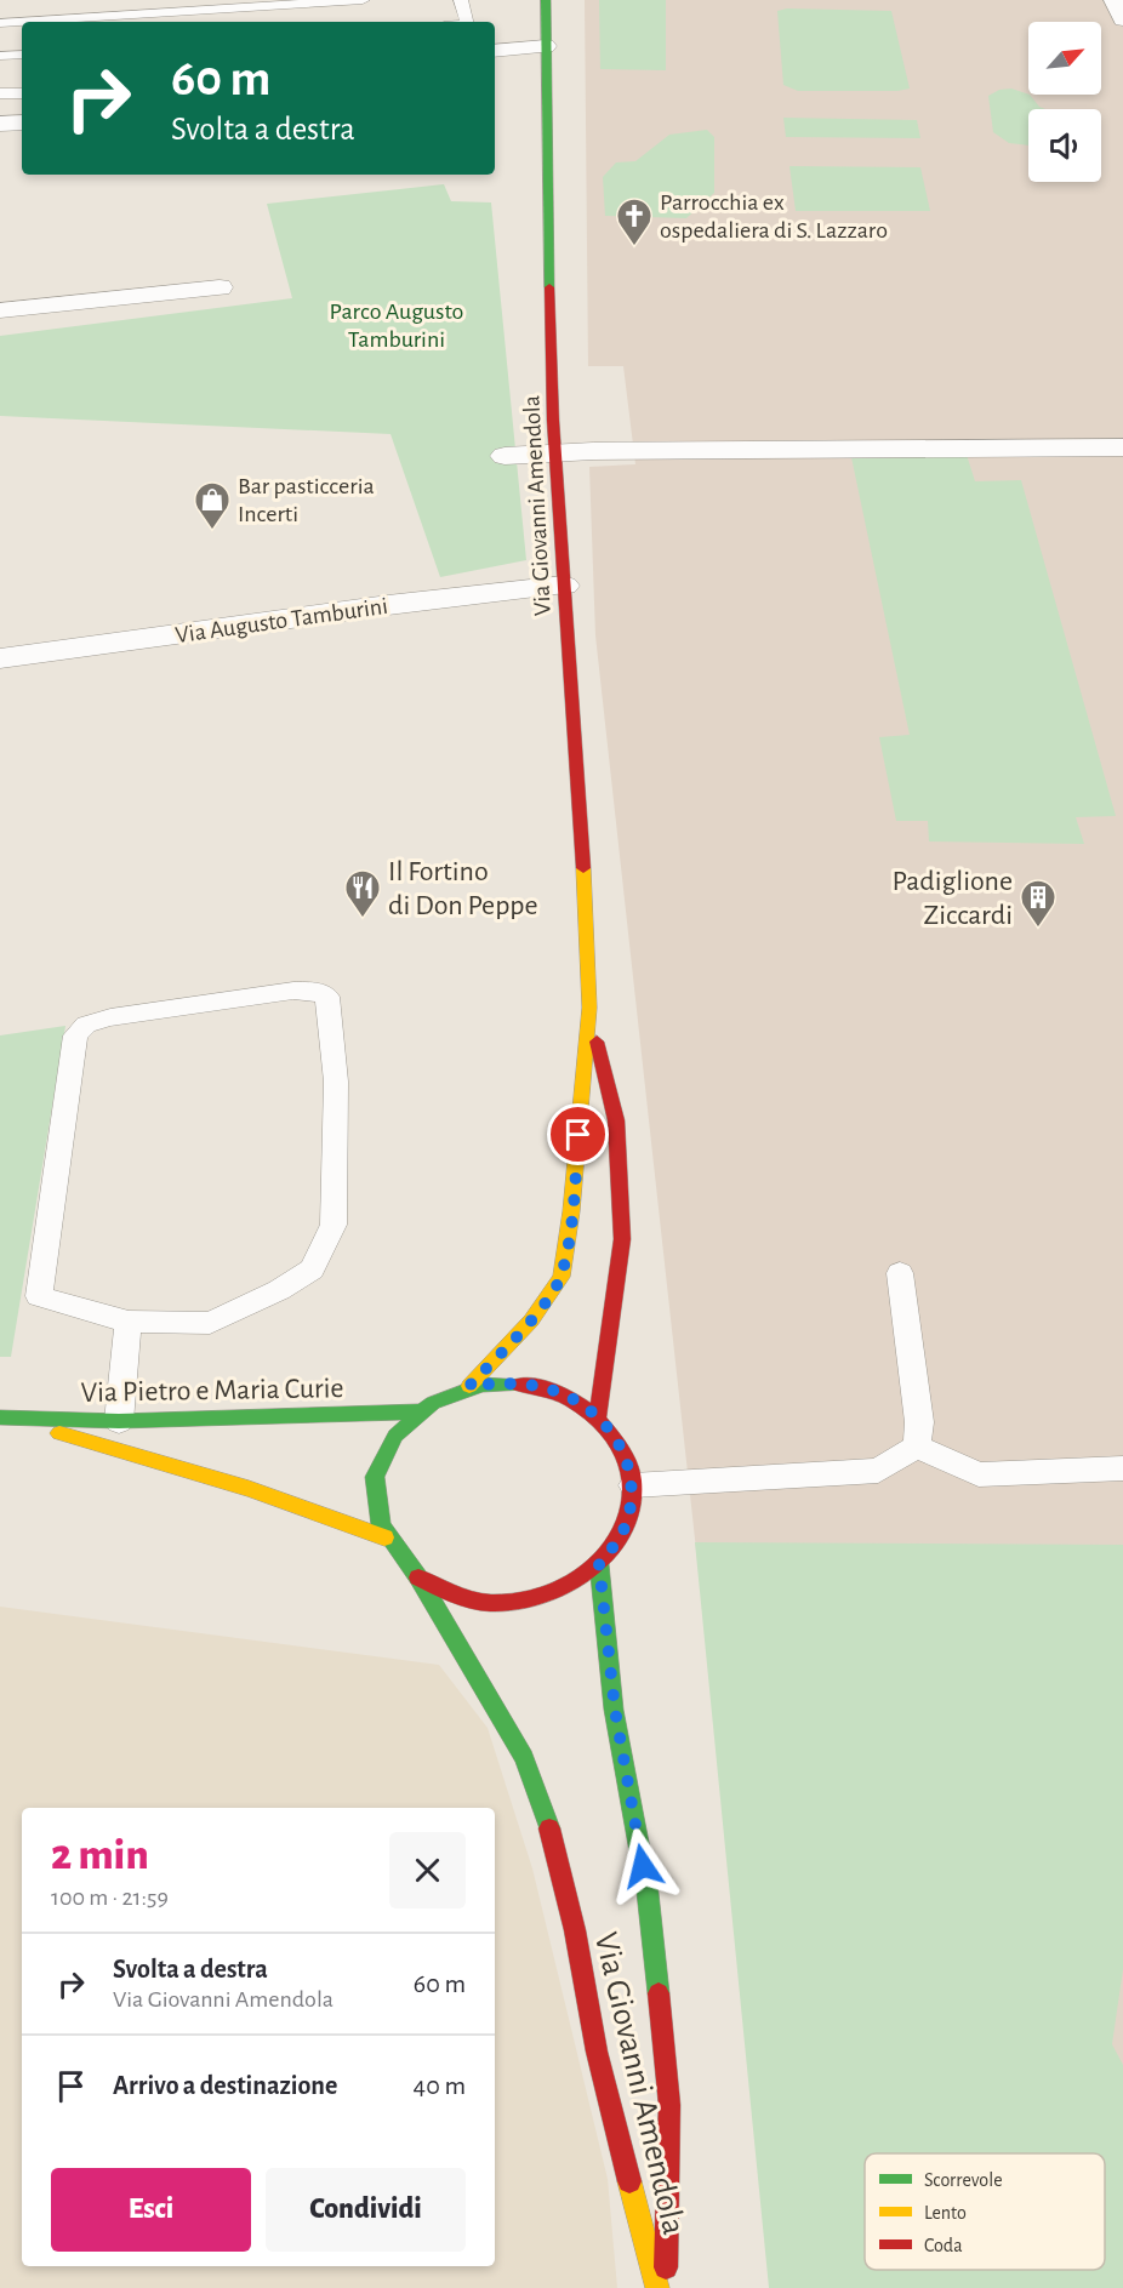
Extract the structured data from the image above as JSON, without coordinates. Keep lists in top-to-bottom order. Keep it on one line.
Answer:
{"streets":{"main road":["Via Giovanni Amendola","Via Pietro e Maria Curie"],"street":["Via Augusto Tamburini"]},"crossings":[["Via Giovanni Amendola","Via Augusto Tamburini"],["Via Giovanni Amendola","Via Pietro e Maria Curie"]],"parks":["Parco Augusto Tamburini"],"places":{"church":["Parrocchia ex ospedaliera di S. Lazzaro"],"shop":["Bar pasticceria Incerti"],"restaurant":["Il Fortino di Don Peppe"],"building":["Padiglione Ziccardi"]},"legend":["Scorrevole","Lento","Coda"],"north":"top right","page":{"turn":["60 m","Svolta a destra"],"heading":["2 min","100 m · 21:59"],"list":[{"name":"Svolta a destra","note":"Via Giovanni Amendola","value":"60 m"},{"name":"Arrivo a destinazione","value":"40 m"}],"buttons":["Esci","Condividi"]}}
